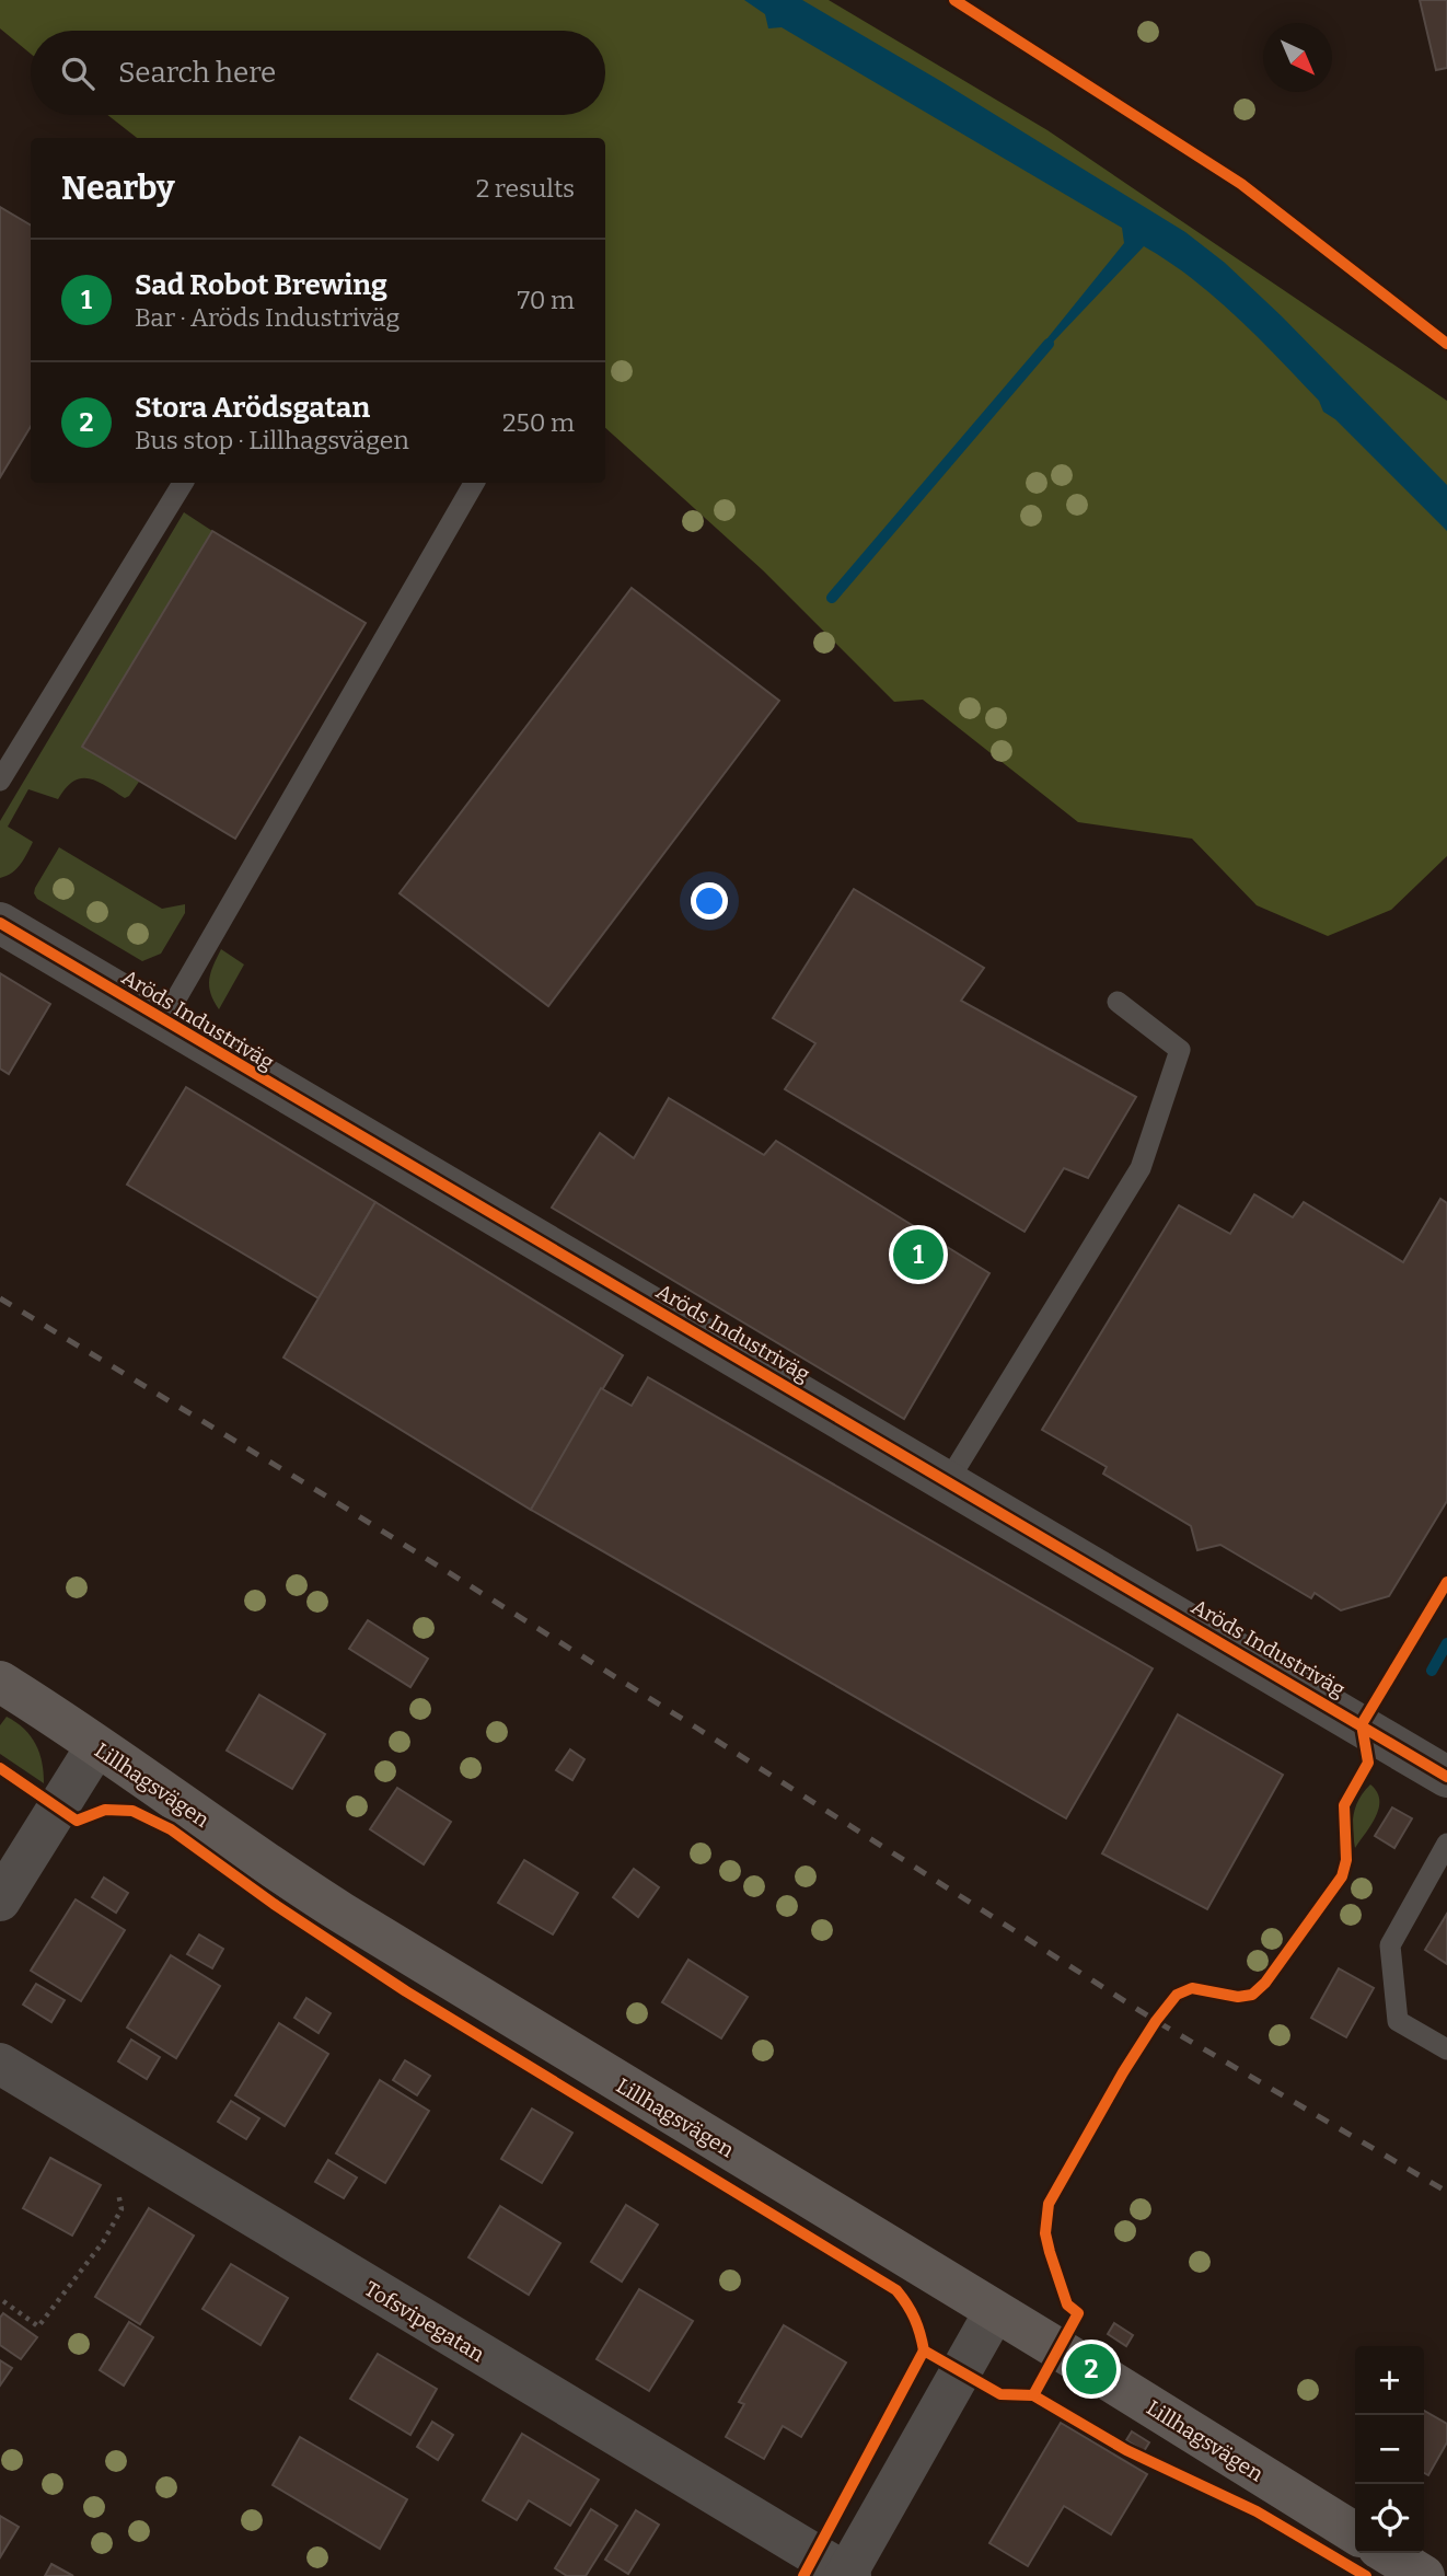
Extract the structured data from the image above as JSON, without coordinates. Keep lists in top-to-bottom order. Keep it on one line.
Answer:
{"streets":{"street":["Aröds Industriväg","Lillhagsvägen","Tofsvipegatan"]},"north":"bottom right","page":{"search":"Search here","heading":["Nearby","2 results"],"list":[{"mark":"1","name":"Sad Robot Brewing","note":"Bar · Aröds Industriväg","value":"70 m"},{"mark":"2","name":"Stora Arödsgatan","note":"Bus stop · Lillhagsvägen","value":"250 m"}],"pins":["1","2"],"map_buttons":["+","−"]}}
